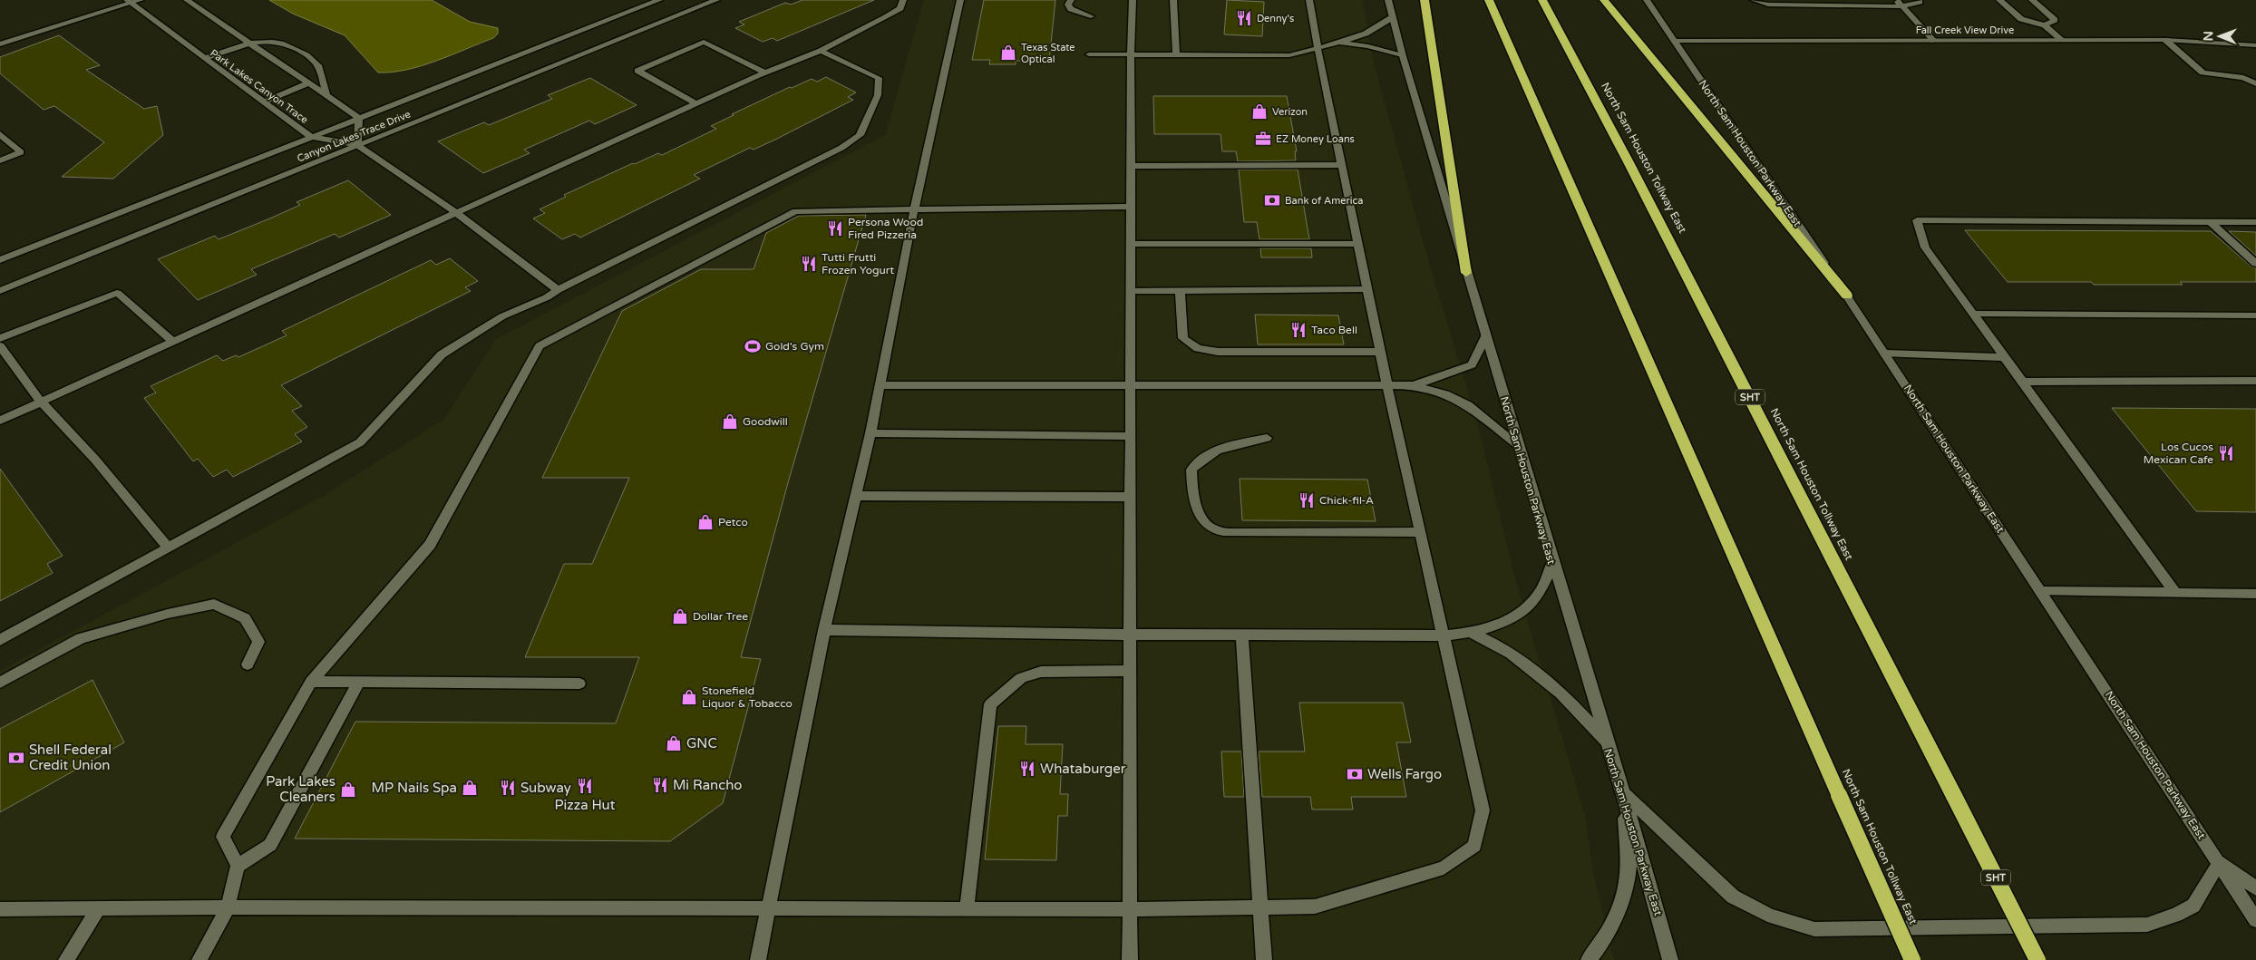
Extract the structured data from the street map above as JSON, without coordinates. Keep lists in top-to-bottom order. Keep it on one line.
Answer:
{"streets":{"highway":["North Sam Houston Tollway East","SHT"],"street":["Fall Creek View Drive","Park Lakes Canyon Trace","Canyon Lakes Trace Drive","North Sam Houston Parkway East"]},"crossings":[["Fall Creek View Drive","North Sam Houston Parkway East"],["Park Lakes Canyon Trace","Canyon Lakes Trace Drive"]],"places":{"restaurant":["Denny's","Persona Wood Fired Pizzeria","Tutti Frutti Frozen Yogurt","Taco Bell","Los Cucos Mexican Cafe","Chick-fil-A","Whataburger","Mi Rancho","Pizza Hut","Subway"],"shop":["Texas State Optical","Verizon","Goodwill","Petco","Dollar Tree","Stonefield Liquor & Tobacco","GNC","MP Nails Spa","Park Lakes Cleaners"],"office":["EZ Money Loans"],"bank":["Bank of America","Shell Federal Credit Union","Wells Fargo"],"sports":["Gold's Gym"]},"north":"left"}
